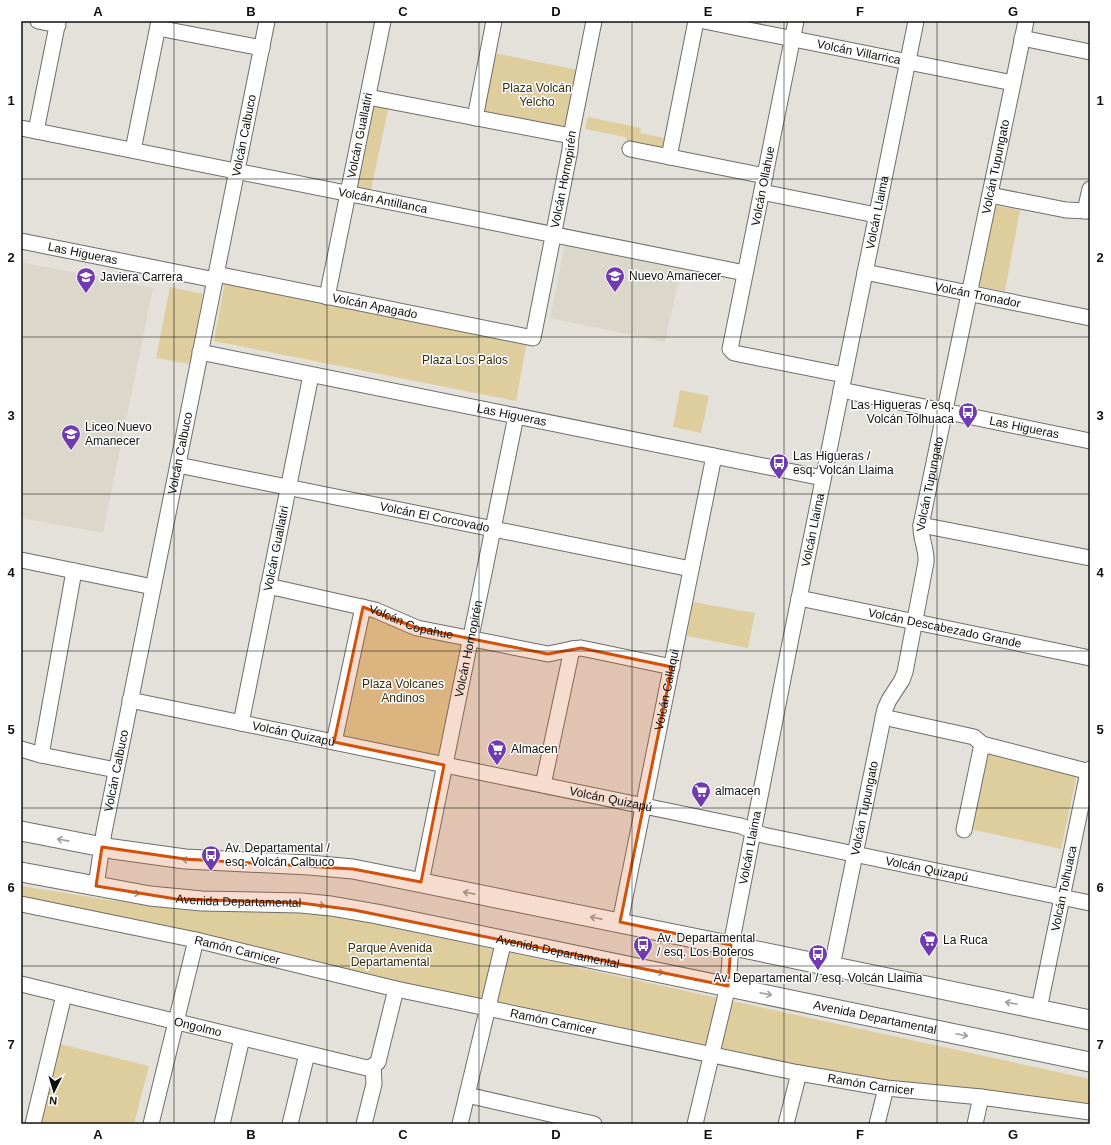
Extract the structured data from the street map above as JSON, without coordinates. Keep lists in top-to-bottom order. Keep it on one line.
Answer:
{"streets":{"main road":["Avenida Departamental"],"street":["Volcán Villarrica","Volcán Guallatiri","Volcán Calbuco","Volcán Tupungato","Volcán Hornopirén","Volcán Ollahue","Volcán Antillanca","Volcán Llaima","Las Higueras","Volcán Tronador","Volcán Apagado","Volcán El Corcovado","Volcán Copahue","Volcán Descabezado Grande","Volcán Callaqui","Volcán Quizapú","Volcán Tolhuaca","Ramón Carnicer","Ongolmo"]},"crossings":[["Volcán Villarrica","Volcán Tupungato"],["Volcán Villarrica","Volcán Ollahue"],["Volcán Villarrica","Volcán Llaima"],["Volcán Guallatiri","Volcán Antillanca"],["Volcán Guallatiri","Las Higueras"],["Volcán Guallatiri","Volcán Apagado"],["Volcán Guallatiri","Volcán El Corcovado"],["Volcán Guallatiri","Volcán Copahue"],["Volcán Guallatiri","Volcán Quizapú"],["Volcán Calbuco","Volcán Antillanca"],["Volcán Calbuco","Las Higueras"],["Volcán Calbuco","Volcán Apagado"],["Volcán Calbuco","Volcán El Corcovado"],["Volcán Calbuco","Volcán Quizapú"],["Volcán Calbuco","Avenida Departamental"],["Volcán Tupungato","Las Higueras"],["Volcán Tupungato","Volcán Tronador"],["Volcán Tupungato","Volcán Descabezado Grande"],["Volcán Tupungato","Volcán Quizapú"],["Volcán Hornopirén","Volcán Antillanca"],["Volcán Hornopirén","Las Higueras"],["Volcán Hornopirén","Volcán Apagado"],["Volcán Hornopirén","Volcán El Corcovado"],["Volcán Hornopirén","Volcán Copahue"],["Volcán Hornopirén","Volcán Quizapú"],["Volcán Ollahue","Volcán Antillanca"],["Volcán Ollahue","Las Higueras"],["Volcán Llaima","Las Higueras"],["Volcán Llaima","Volcán Tronador"],["Volcán Llaima","Volcán Descabezado Grande"],["Volcán Llaima","Volcán Quizapú"],["Volcán Llaima","Avenida Departamental"],["Volcán Llaima","Ramón Carnicer"],["Las Higueras","Volcán Apagado"],["Las Higueras","Volcán Callaqui"],["Volcán El Corcovado","Volcán Callaqui"],["Volcán Copahue","Volcán Callaqui"],["Volcán Callaqui","Volcán Quizapú"],["Volcán Quizapú","Volcán Tolhuaca"]],"parks":["Plaza Volcán Yelcho","Plaza Los Palos","Plaza Volcanes Andinos","Parque Avenida Departamental"],"places":{"school or university":["Nuevo Amanecer","Javiera Carrera","Liceo Nuevo Amanecer"],"bus stop":["Las Higueras / esq. Volcán Tolhuaca","Las Higueras / esq. Volcán Llaima","Av. Departamental / esq. Volcán Calbuco","Av. Departamental / esq. Los Boteros","Av. Departamental / esq. Volcán Llaima"],"supermarket":["Almacen","almacen","La Ruca"]},"north":"bottom","grid":{"columns":["A","B","C","D","E","F","G"],"rows":["1","2","3","4","5","6","7"]}}
